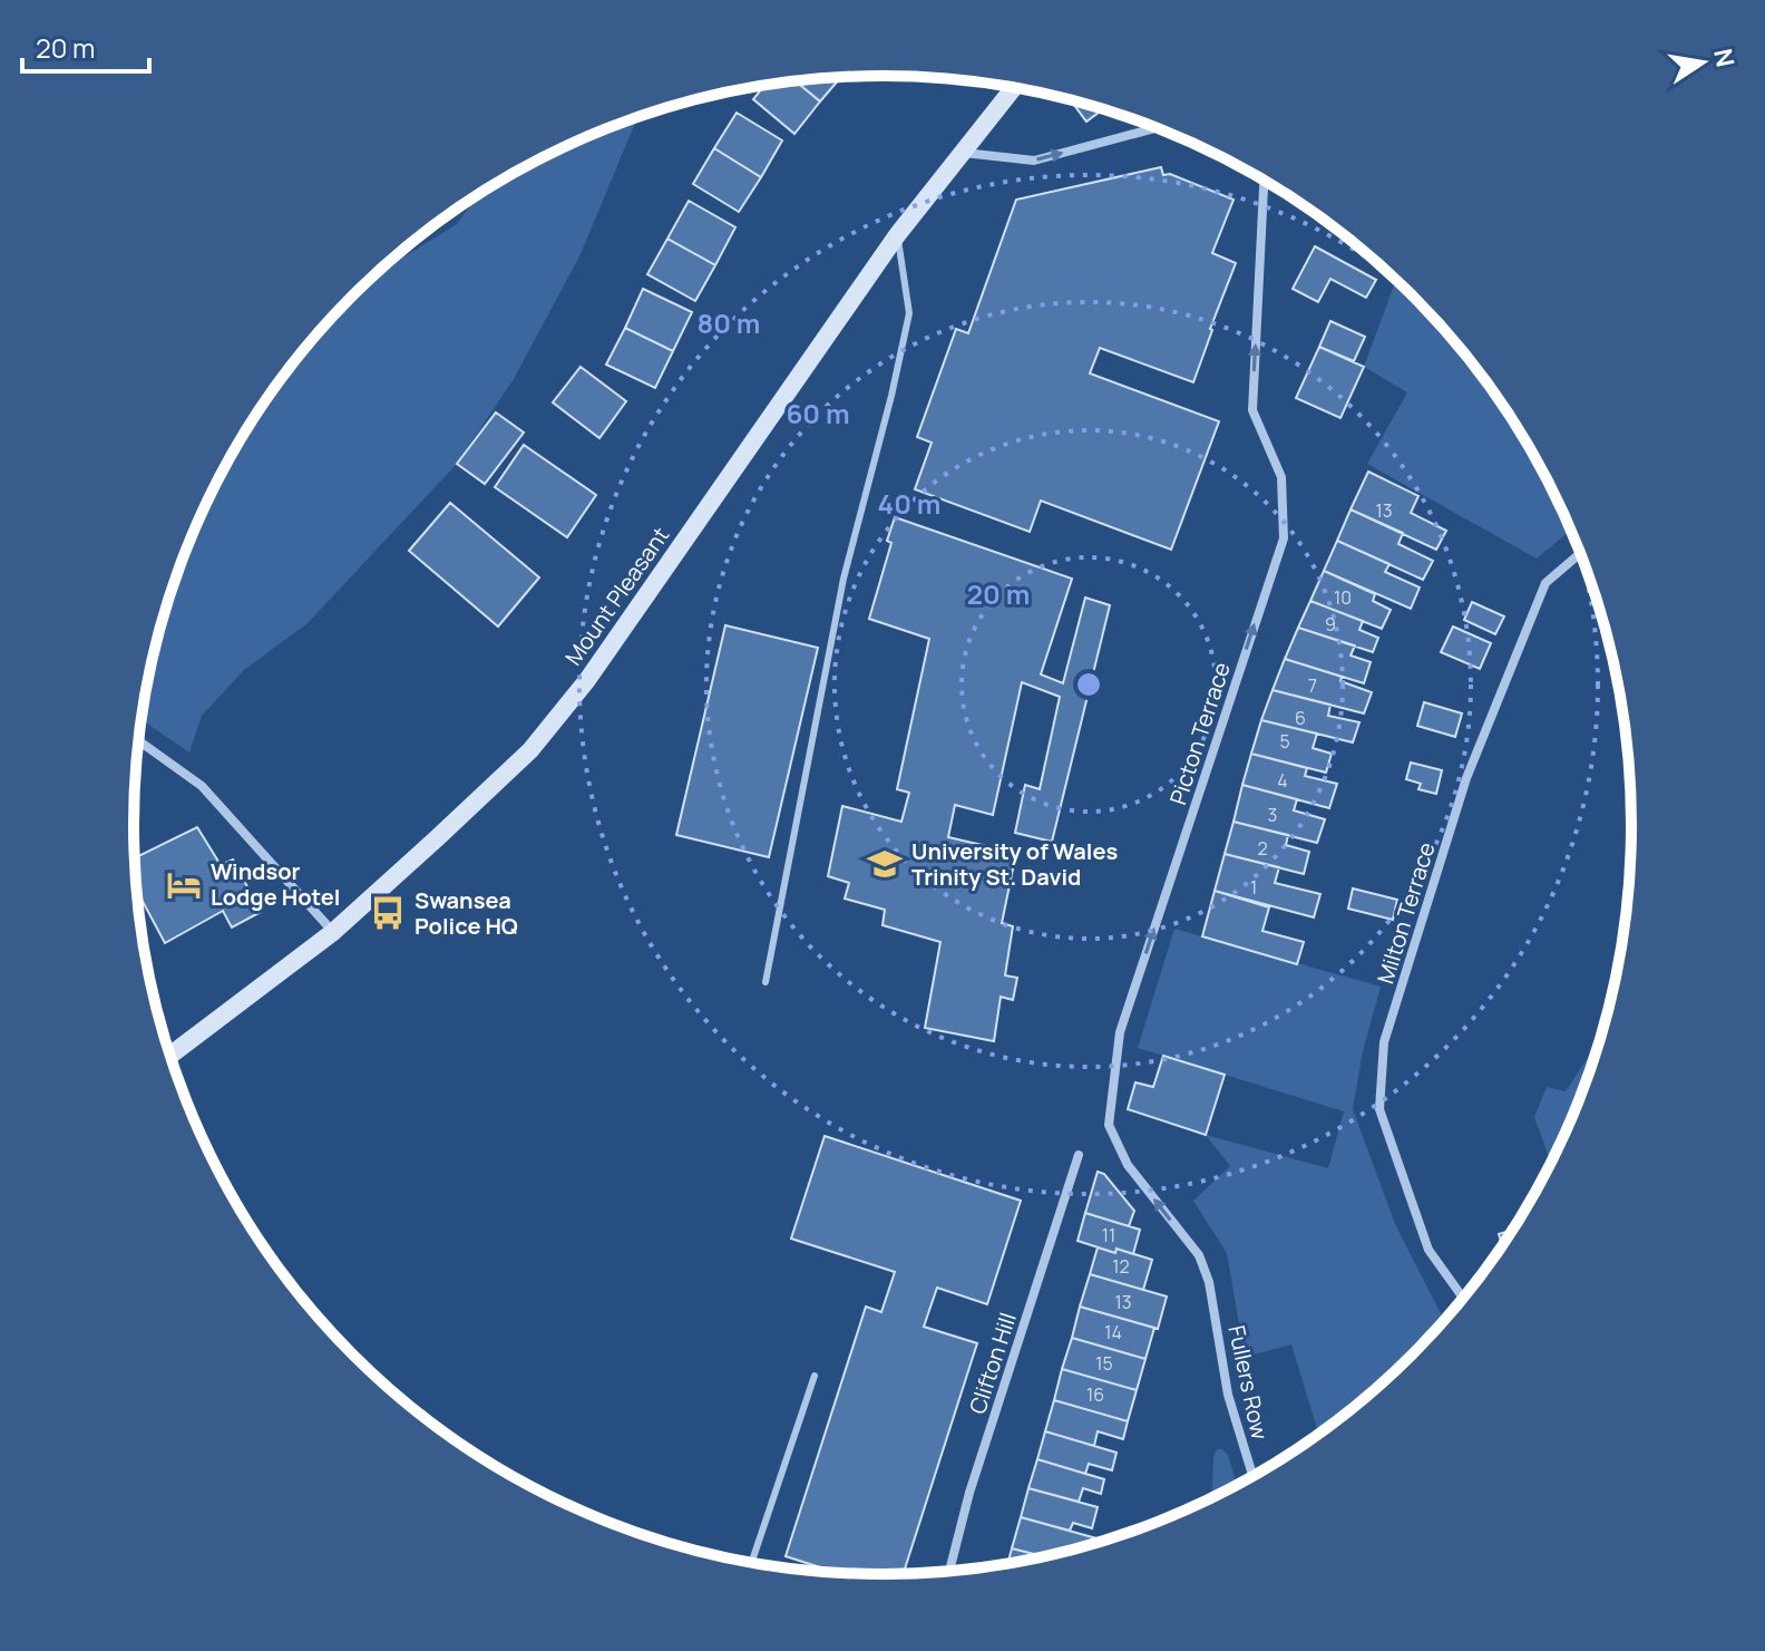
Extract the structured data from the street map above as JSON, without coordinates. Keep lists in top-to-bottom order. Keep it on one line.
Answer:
{"streets":{"street":["Mount Pleasant","Picton Terrace","Milton Terrace","Clifton Hill","Fullers Row"]},"crossings":[["Picton Terrace","Fullers Row"]],"one_way":["Picton Terrace"],"places":{"school or university":["University of Wales Trinity St. David"],"hotel":["Windsor Lodge Hotel"],"bus stop":["Swansea Police HQ"]},"house_numbers":["13","10","9","7","6","5","4","3","2","1","11","12","13","14","15","16"],"scale_bar":"20 m","north":"right","rings":["80 m","60 m","40 m","20 m"]}
